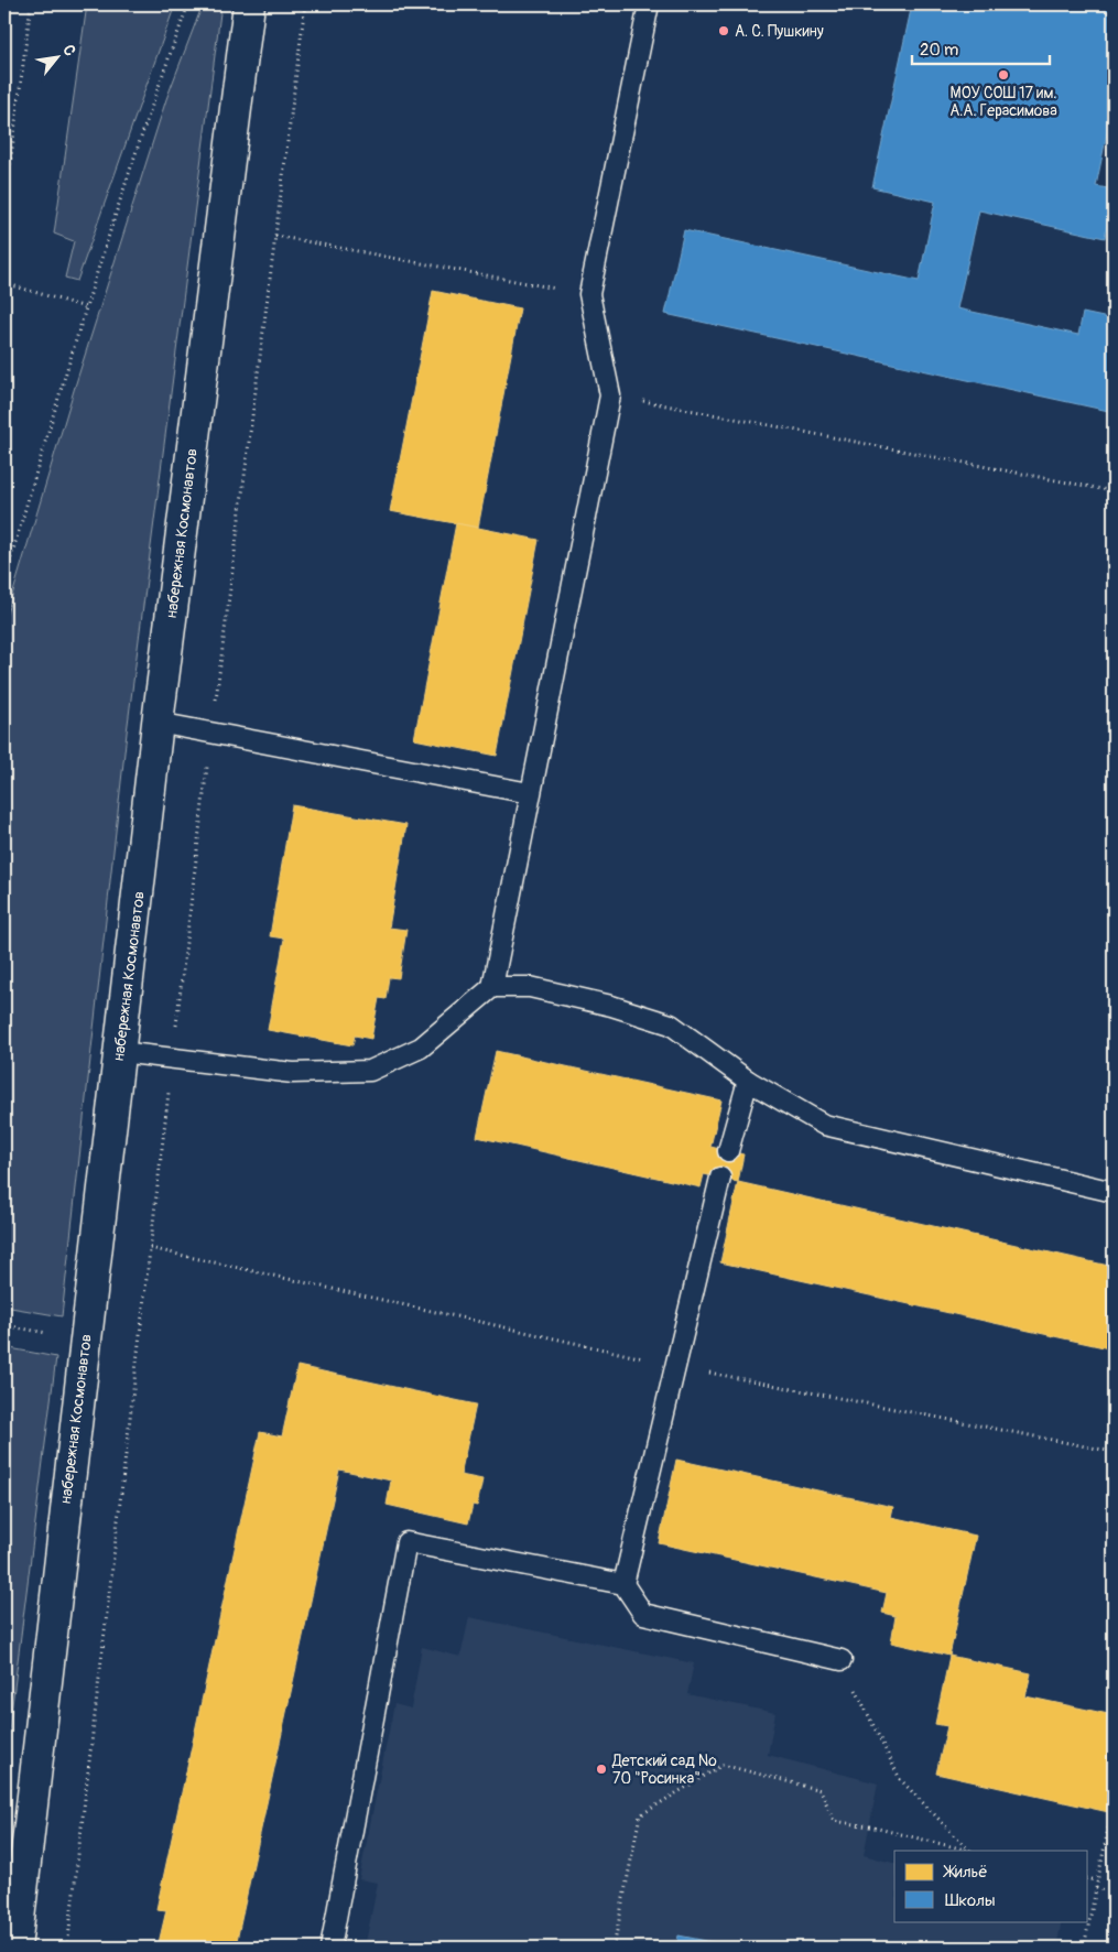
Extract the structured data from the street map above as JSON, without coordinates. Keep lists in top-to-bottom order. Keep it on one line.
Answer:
{"streets":{"street":["набережная Космонавтов"]},"places":["А. С. Пушкину","МОУ СОШ 17 им. А.А. Герасимова","Детский сад № 70 \"Росинка\""],"legend":["Жильё","Школы"],"scale_bar":"20 m","north":"top right"}
